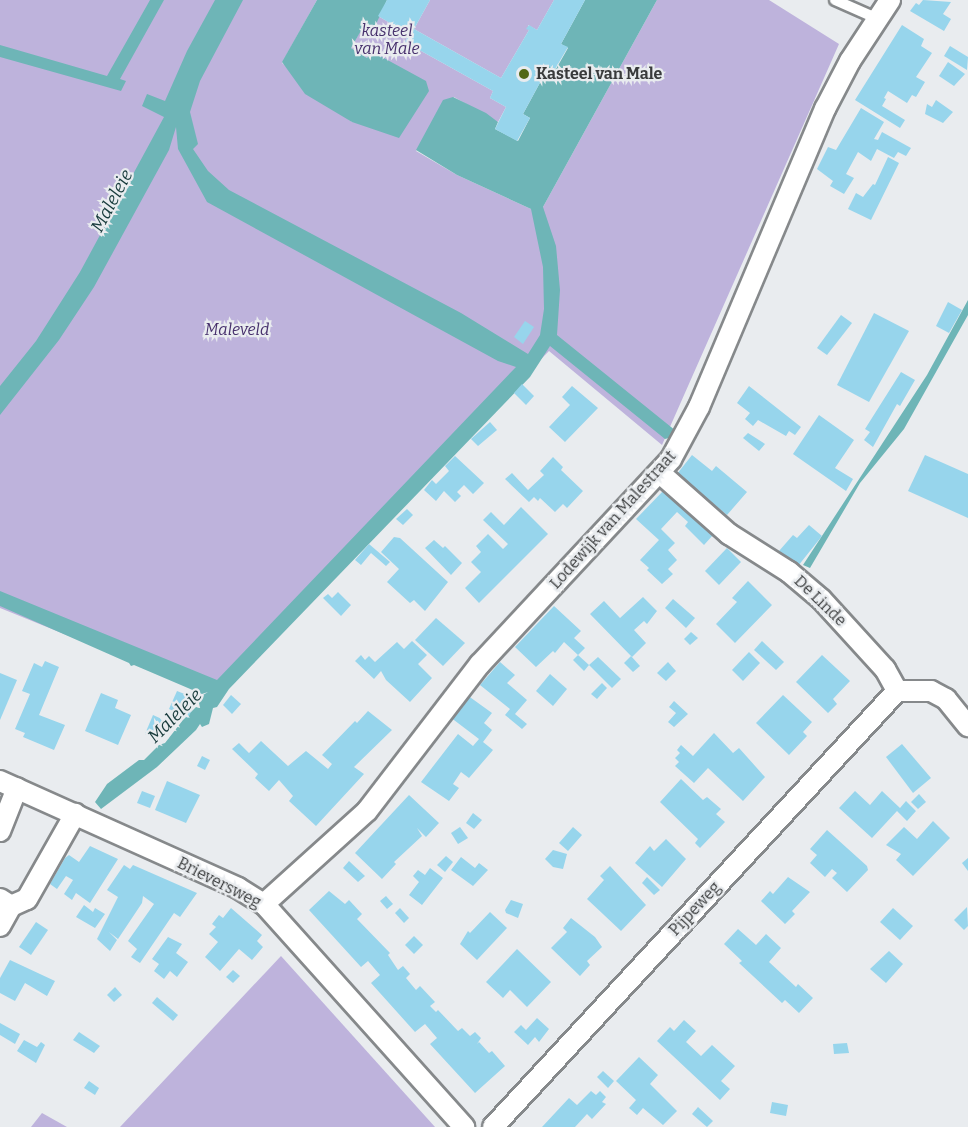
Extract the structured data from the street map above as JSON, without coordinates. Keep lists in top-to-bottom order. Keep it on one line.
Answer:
{"streets":{"street":["Lodewijk van Malestraat","De Linde","Brieversweg","Pijpeweg"]},"crossings":[["Lodewijk van Malestraat","De Linde"],["Lodewijk van Malestraat","Brieversweg"],["De Linde","Pijpeweg"]],"water":["Maleleie"],"parks":["kasteel van Male","Maleveld"],"places":["Kasteel van Male"]}
